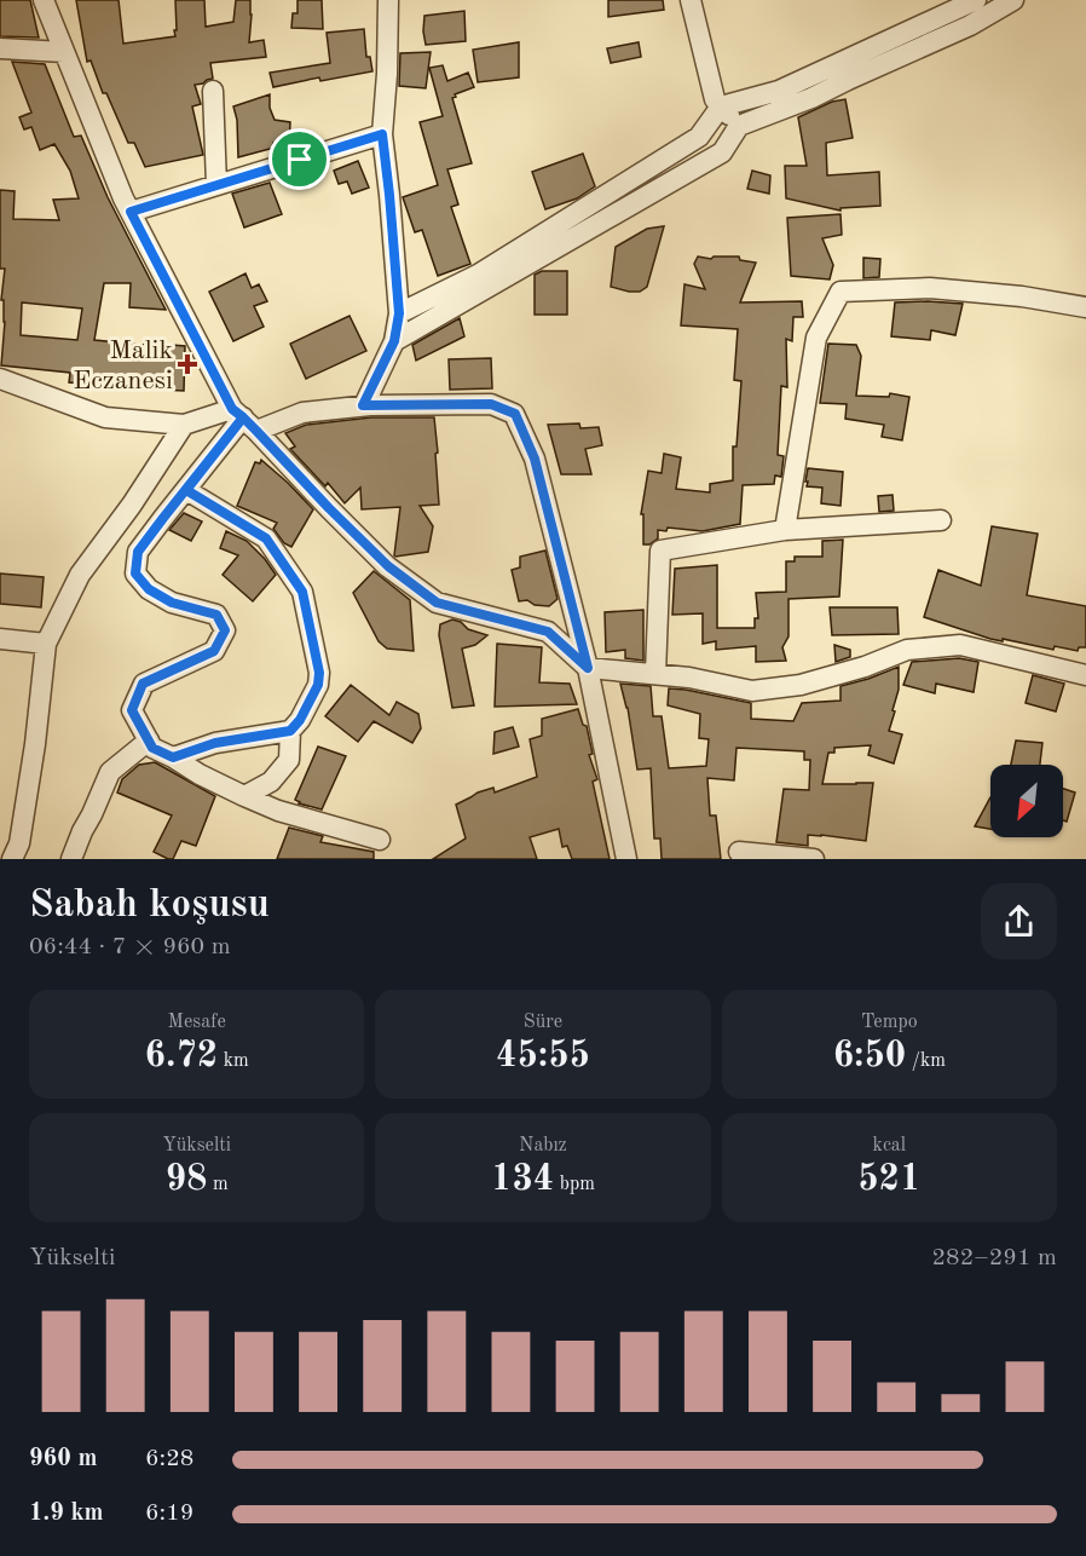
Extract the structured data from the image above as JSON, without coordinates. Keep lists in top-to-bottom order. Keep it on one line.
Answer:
{"places":{"health":["Malik Eczanesi"]},"north":"bottom left","page":{"heading":["Sabah koşusu","06:44 · 7 × 960 m"],"stats":[["Mesafe","6.72 km"],["Süre","45:55"],["Tempo","6:50 /km"],["Yükselti","98 m"],["Nabız","134 bpm"],["kcal","521"]],"chart":["Yükselti","282–291 m"],"list":[{"name":"960 m","note":"6:28"},{"name":"1.9 km","note":"6:19"}]}}
